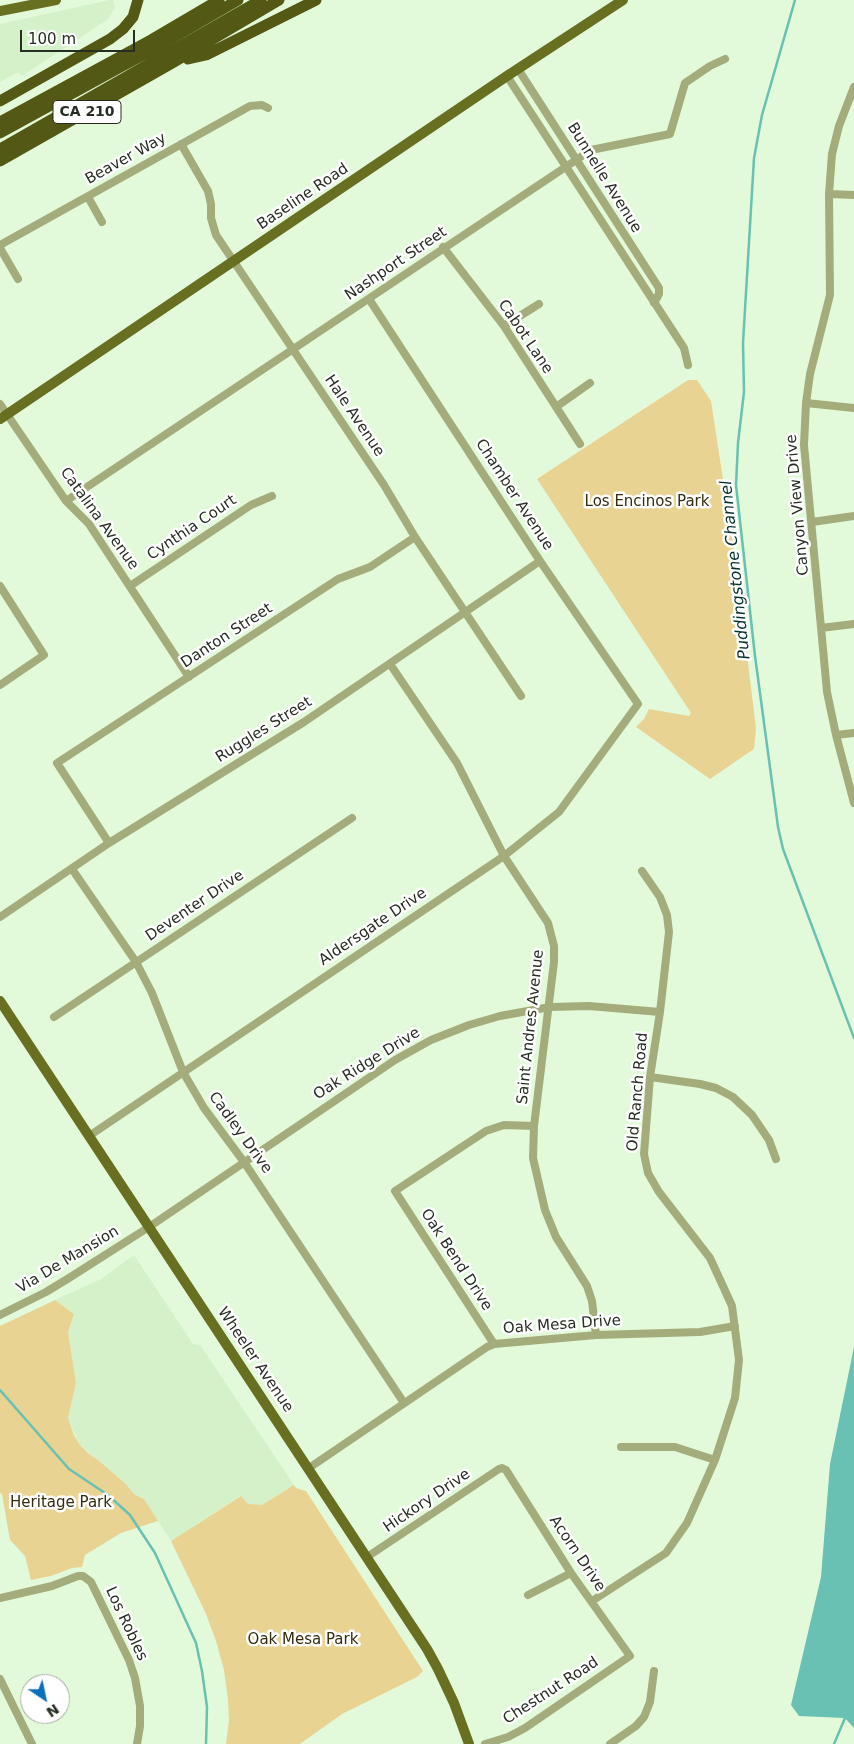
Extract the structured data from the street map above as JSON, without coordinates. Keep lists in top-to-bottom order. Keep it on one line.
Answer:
{"streets":{"highway":["CA 210"],"main road":["Baseline Road","Wheeler Avenue"],"street":["Beaver Way","Bunnelle Avenue","Nashport Street","Cabot Lane","Hale Avenue","Chamber Avenue","Canyon View Drive","Catalina Avenue","Cynthia Court","Danton Street","Ruggles Street","Deventer Drive","Aldersgate Drive","Saint Andres Avenue","Oak Ridge Drive","Old Ranch Road","Cadley Drive","Via De Mansion","Oak Bend Drive","Oak Mesa Drive","Hickory Drive","Acorn Drive","Los Robles","Chestnut Road"]},"crossings":[["Beaver Way","Hale Avenue"],["Bunnelle Avenue","Baseline Road"],["Bunnelle Avenue","Nashport Street"],["Baseline Road","Hale Avenue"],["Baseline Road","Catalina Avenue"],["Nashport Street","Cabot Lane"],["Nashport Street","Hale Avenue"],["Nashport Street","Chamber Avenue"],["Nashport Street","Catalina Avenue"],["Hale Avenue","Danton Street"],["Hale Avenue","Ruggles Street"],["Chamber Avenue","Ruggles Street"],["Chamber Avenue","Aldersgate Drive"],["Catalina Avenue","Cynthia Court"],["Catalina Avenue","Danton Street"],["Danton Street","Ruggles Street"],["Ruggles Street","Saint Andres Avenue"],["Ruggles Street","Cadley Drive"],["Deventer Drive","Cadley Drive"],["Aldersgate Drive","Saint Andres Avenue"],["Aldersgate Drive","Cadley Drive"],["Aldersgate Drive","Wheeler Avenue"],["Saint Andres Avenue","Oak Ridge Drive"],["Saint Andres Avenue","Oak Bend Drive"],["Saint Andres Avenue","Oak Mesa Drive"],["Oak Ridge Drive","Old Ranch Road"],["Oak Ridge Drive","Cadley Drive"],["Oak Ridge Drive","Via De Mansion"],["Oak Ridge Drive","Wheeler Avenue"],["Old Ranch Road","Oak Mesa Drive"],["Old Ranch Road","Acorn Drive"],["Cadley Drive","Oak Mesa Drive"],["Via De Mansion","Wheeler Avenue"],["Oak Bend Drive","Oak Mesa Drive"],["Oak Mesa Drive","Wheeler Avenue"],["Wheeler Avenue","Hickory Drive"],["Hickory Drive","Acorn Drive"],["Acorn Drive","Chestnut Road"]],"water":["Puddingstone Channel"],"parks":["Los Encinos Park","Heritage Park","Oak Mesa Park"],"scale_bar":"100 m","north":"bottom right"}
